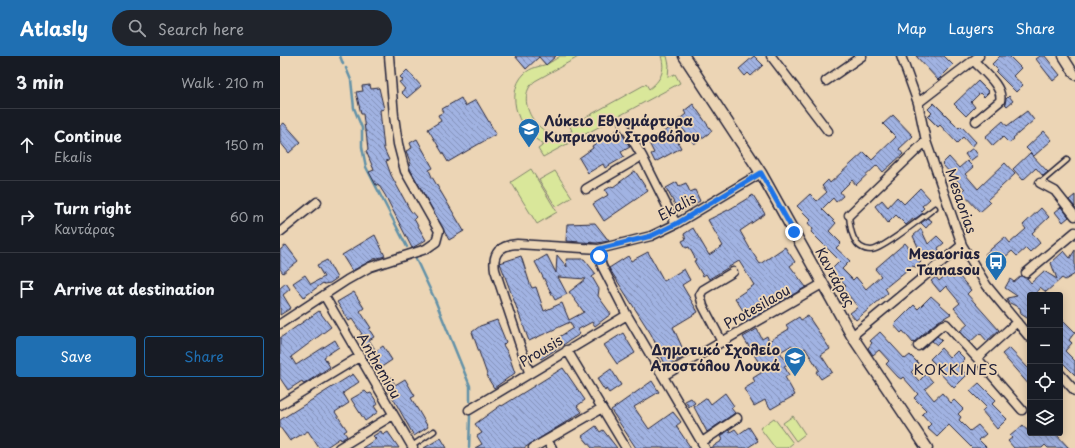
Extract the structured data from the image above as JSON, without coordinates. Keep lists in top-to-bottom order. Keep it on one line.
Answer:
{"streets":{"street":["Mesaorias","Ekalis","Καντάρας","Protesilaou","Prousis","Anthemiou"]},"crossings":[["Ekalis","Καντάρας"],["Ekalis","Prousis"],["Καντάρας","Protesilaou"]],"districts":["KOKKINES"],"places":{"school or university":["Λύκειο Εθνομάρτυρα Κυπριανού Στροβόλου","Δημοτικό Σχολείο Αποστόλου Λουκά"],"bus stop":["Mesaorias - Tamasou"]},"page":{"header":"Atlasly","search":"Search here","nav":["Map","Layers","Share"],"heading":["3 min","Walk · 210 m"],"list":[["Continue","Ekalis","150 m"],["Turn right","Καντάρας","60 m"],"Arrive at destination"],"map_buttons":["+","−"],"buttons":["Save","Share"]}}
